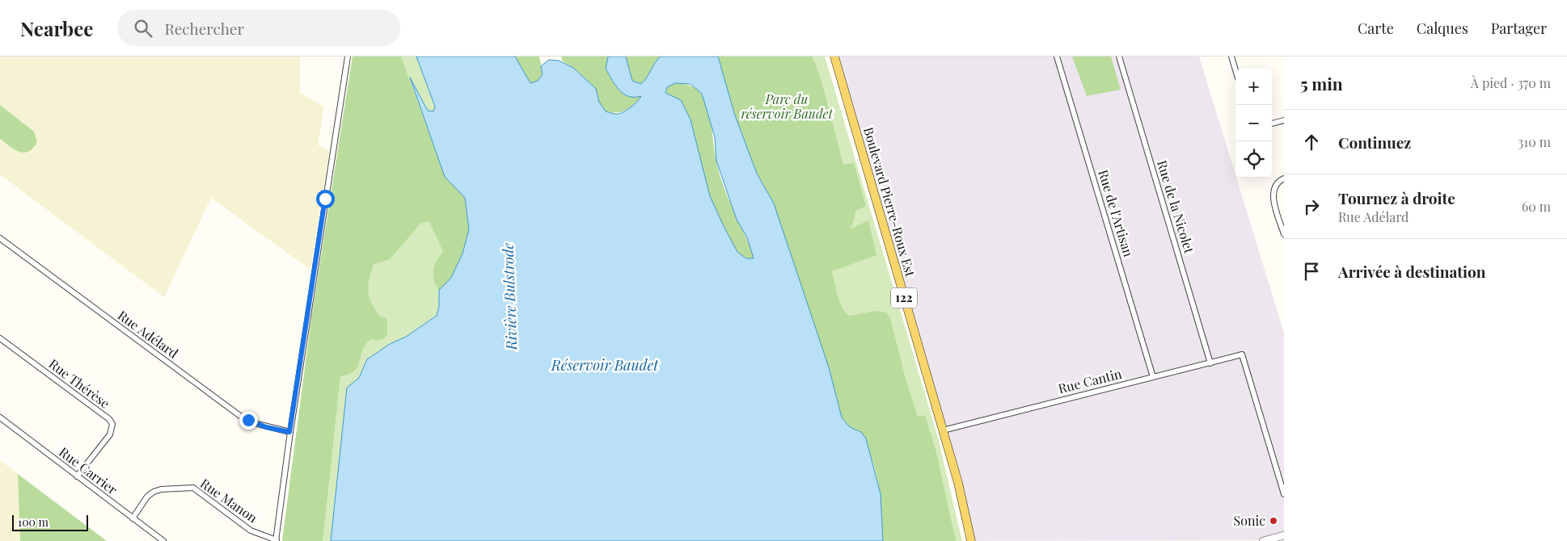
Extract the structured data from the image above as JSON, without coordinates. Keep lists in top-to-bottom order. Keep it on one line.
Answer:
{"streets":{"main road":["Boulevard Pierre-Roux Est","122"],"street":["Rue de la Nicolet","Rue de l'Artisan","Rue Adélard","Rue Cantin","Rue Thérèse","Rue Carrier","Rue Manon"]},"crossings":[["Boulevard Pierre-Roux Est","Rue Cantin"],["Rue de la Nicolet","Rue Cantin"],["Rue de l'Artisan","Rue Cantin"],["Rue Thérèse","Rue Carrier"],["Rue Carrier","Rue Manon"]],"water":["Rivière Bulstrode","Réservoir Baudet"],"parks":["Parc du réservoir Baudet"],"places":["Sonic"],"scale_bar":"100 m","page":{"header":"Nearbee","search":"Rechercher","nav":["Carte","Calques","Partager"],"heading":["5 min","À pied · 370 m"],"map_buttons":["+","−"],"list":[["Continuez","310 m"],["Tournez à droite","Rue Adélard","60 m"],"Arrivée à destination"],"scale":"100 m"}}
